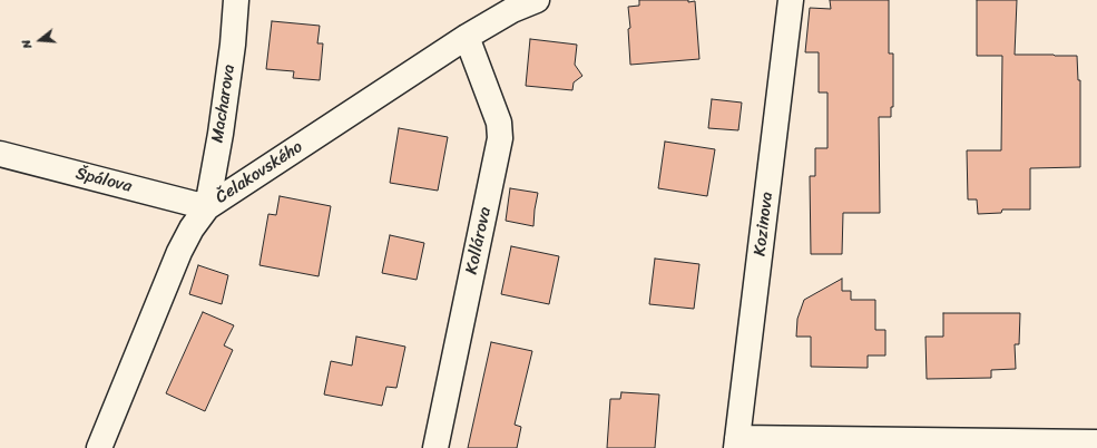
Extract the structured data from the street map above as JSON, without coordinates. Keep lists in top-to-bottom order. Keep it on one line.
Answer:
{"streets":{"street":["Macharova","Čelakovského","Špálova","Kozinova","Kollárova"]},"crossings":[["Macharova","Čelakovského"],["Macharova","Špálova"],["Čelakovského","Špálova"],["Čelakovského","Kollárova"]],"north":"left"}
